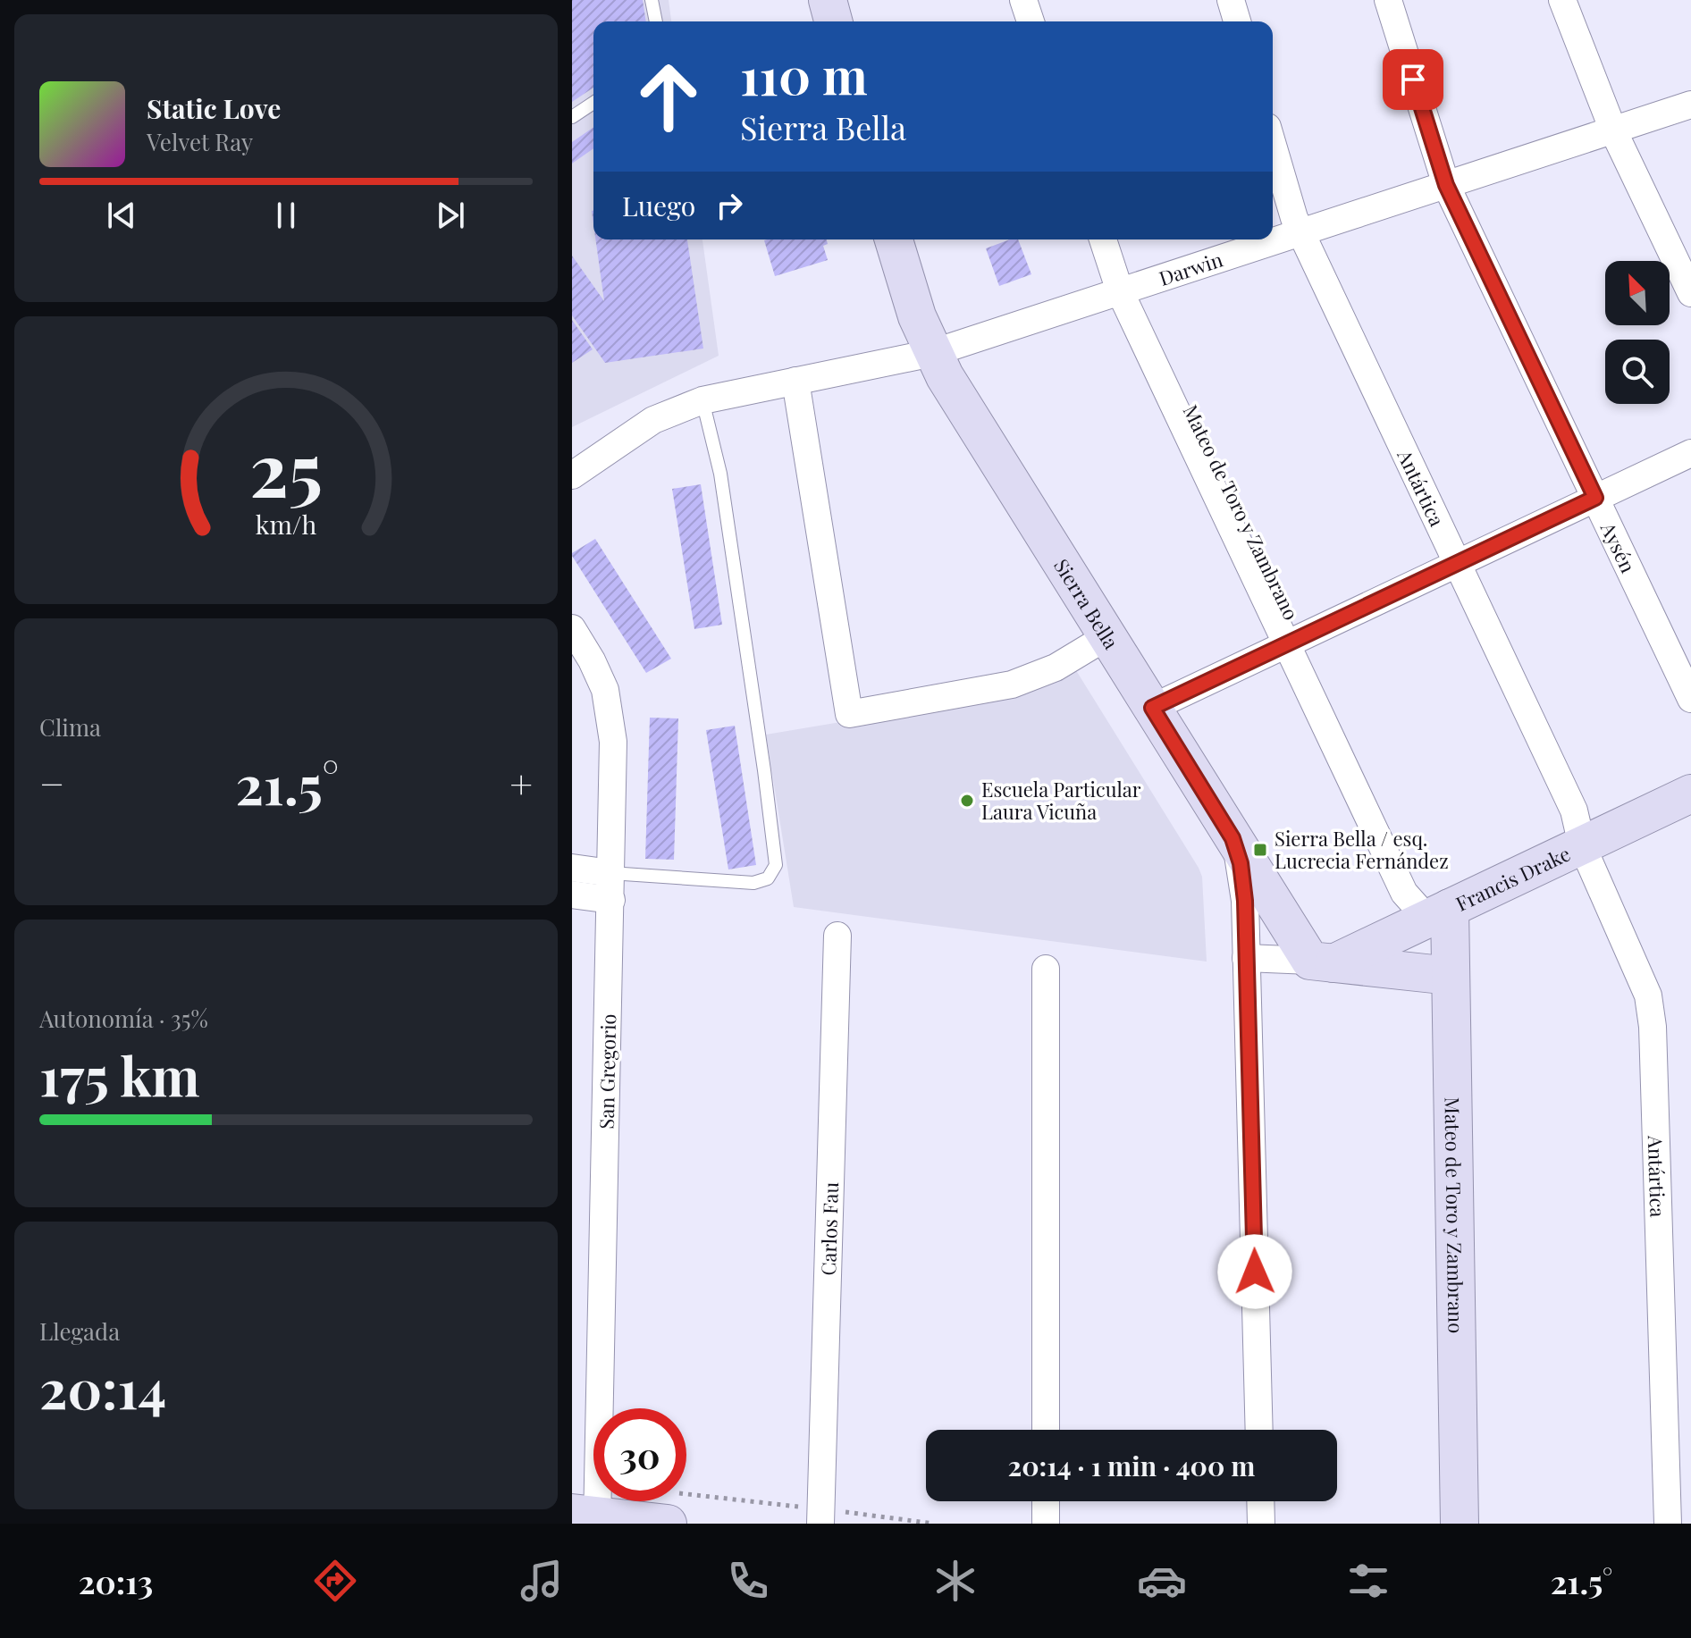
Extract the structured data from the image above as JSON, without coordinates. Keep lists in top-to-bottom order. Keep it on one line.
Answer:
{"streets":{"street":["Darwin","Antártica","Mateo de Toro y Zambrano","Aysén","Sierra Bella","Francis Drake","San Gregorio","Carlos Fau"]},"crossings":[["Darwin","Antártica"],["Darwin","Mateo de Toro y Zambrano"],["Darwin","Aysén"],["Darwin","Sierra Bella"],["Antártica","Francis Drake"],["Mateo de Toro y Zambrano","Francis Drake"],["Sierra Bella","Francis Drake"]],"places":{"other":["Escuela Particular Laura Vicuña"],"transit":["Sierra Bella / esq. Lucrecia Fernández"]},"north":"top left","page":{"turn":["110 m","Sierra Bella"],"song":["Static Love","Velvet Ray"],"then":"Luego","tile":["Clima",["Autonomía · 35%","175 km"],["Llegada","20:14"]],"heat":["−","21.5°","+"],"limit":"30","trip":"20:14 · 1 min · 400 m","tabs":["20:13","21.5°"],"gauge":["25","km/h"]}}
